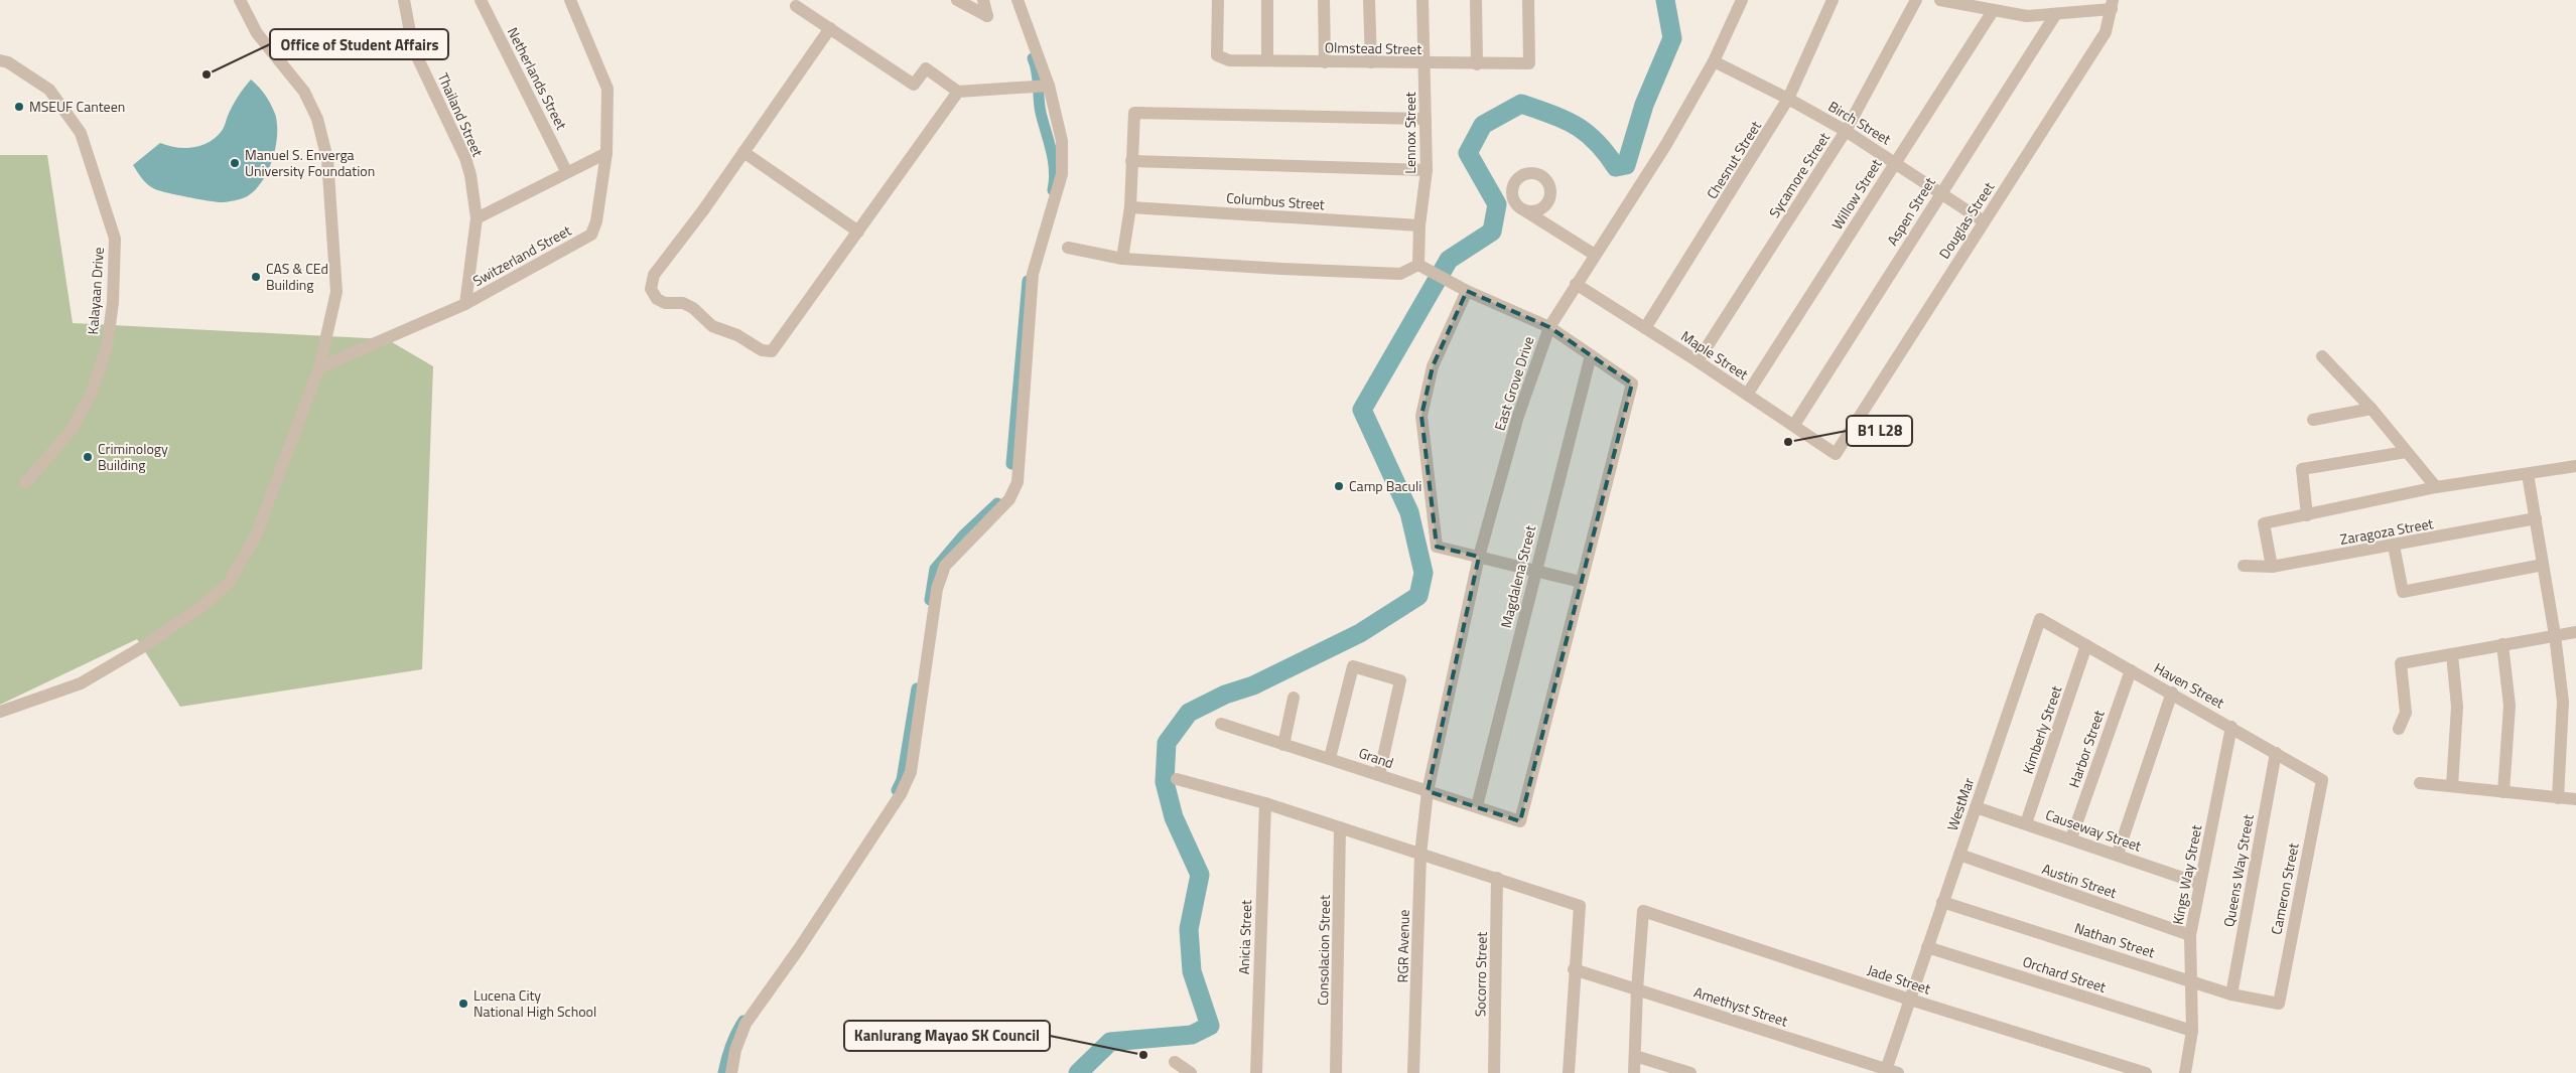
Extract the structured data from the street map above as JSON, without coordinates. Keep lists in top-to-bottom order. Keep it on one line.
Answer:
{"streets":{"street":["Olmstead Street","Netherlands Street","Thailand Street","Birch Street","Lennox Street","Chesnut Street","Sycamore Street","Willow Street","Columbus Street","Aspen Street","Douglas Street","Switzerland Street","Kalayaan Drive","Maple Street","East Grove Drive","Zaragoza Street","Magdalena Street","Haven Street","Kimberly Street","Harbor Street","Grand","WestMar","Causeway Street","Queens Way Street","Kings Way Street","Austin Street","Cameron Street","Anicia Street","Nathan Street","RGR Avenue","Consolacion Street","Socorro Street","Orchard Street","Jade Street","Amethyst Street"]},"crossings":[["Olmstead Street","Lennox Street"],["Thailand Street","Switzerland Street"],["Birch Street","Chesnut Street"],["Birch Street","Sycamore Street"],["Birch Street","Willow Street"],["Birch Street","Aspen Street"],["Birch Street","Douglas Street"],["Birch Street","East Grove Drive"],["Lennox Street","Columbus Street"],["Chesnut Street","Maple Street"],["Sycamore Street","Maple Street"],["Willow Street","Maple Street"],["Aspen Street","Maple Street"],["Douglas Street","Maple Street"],["Maple Street","East Grove Drive"],["East Grove Drive","Grand"],["East Grove Drive","RGR Avenue"],["Magdalena Street","Grand"],["Haven Street","Kimberly Street"],["Haven Street","Harbor Street"],["Haven Street","WestMar"],["Haven Street","Queens Way Street"],["Haven Street","Kings Way Street"],["Haven Street","Cameron Street"],["Kimberly Street","Causeway Street"],["Harbor Street","Causeway Street"],["WestMar","Causeway Street"],["WestMar","Austin Street"],["WestMar","Nathan Street"],["WestMar","Orchard Street"],["WestMar","Jade Street"],["WestMar","Amethyst Street"],["Causeway Street","Kings Way Street"],["Queens Way Street","Nathan Street"],["Kings Way Street","Austin Street"],["Kings Way Street","Nathan Street"],["Kings Way Street","Orchard Street"],["Cameron Street","Nathan Street"],["Jade Street","Amethyst Street"]],"places":["Office of Student Affairs","MSEUF Canteen","Manuel S. Enverga University Foundation","CAS & CEd Building","B1 L28","Criminology Building","Camp Baculi","Lucena City National High School","Kanlurang Mayao SK Council"]}
